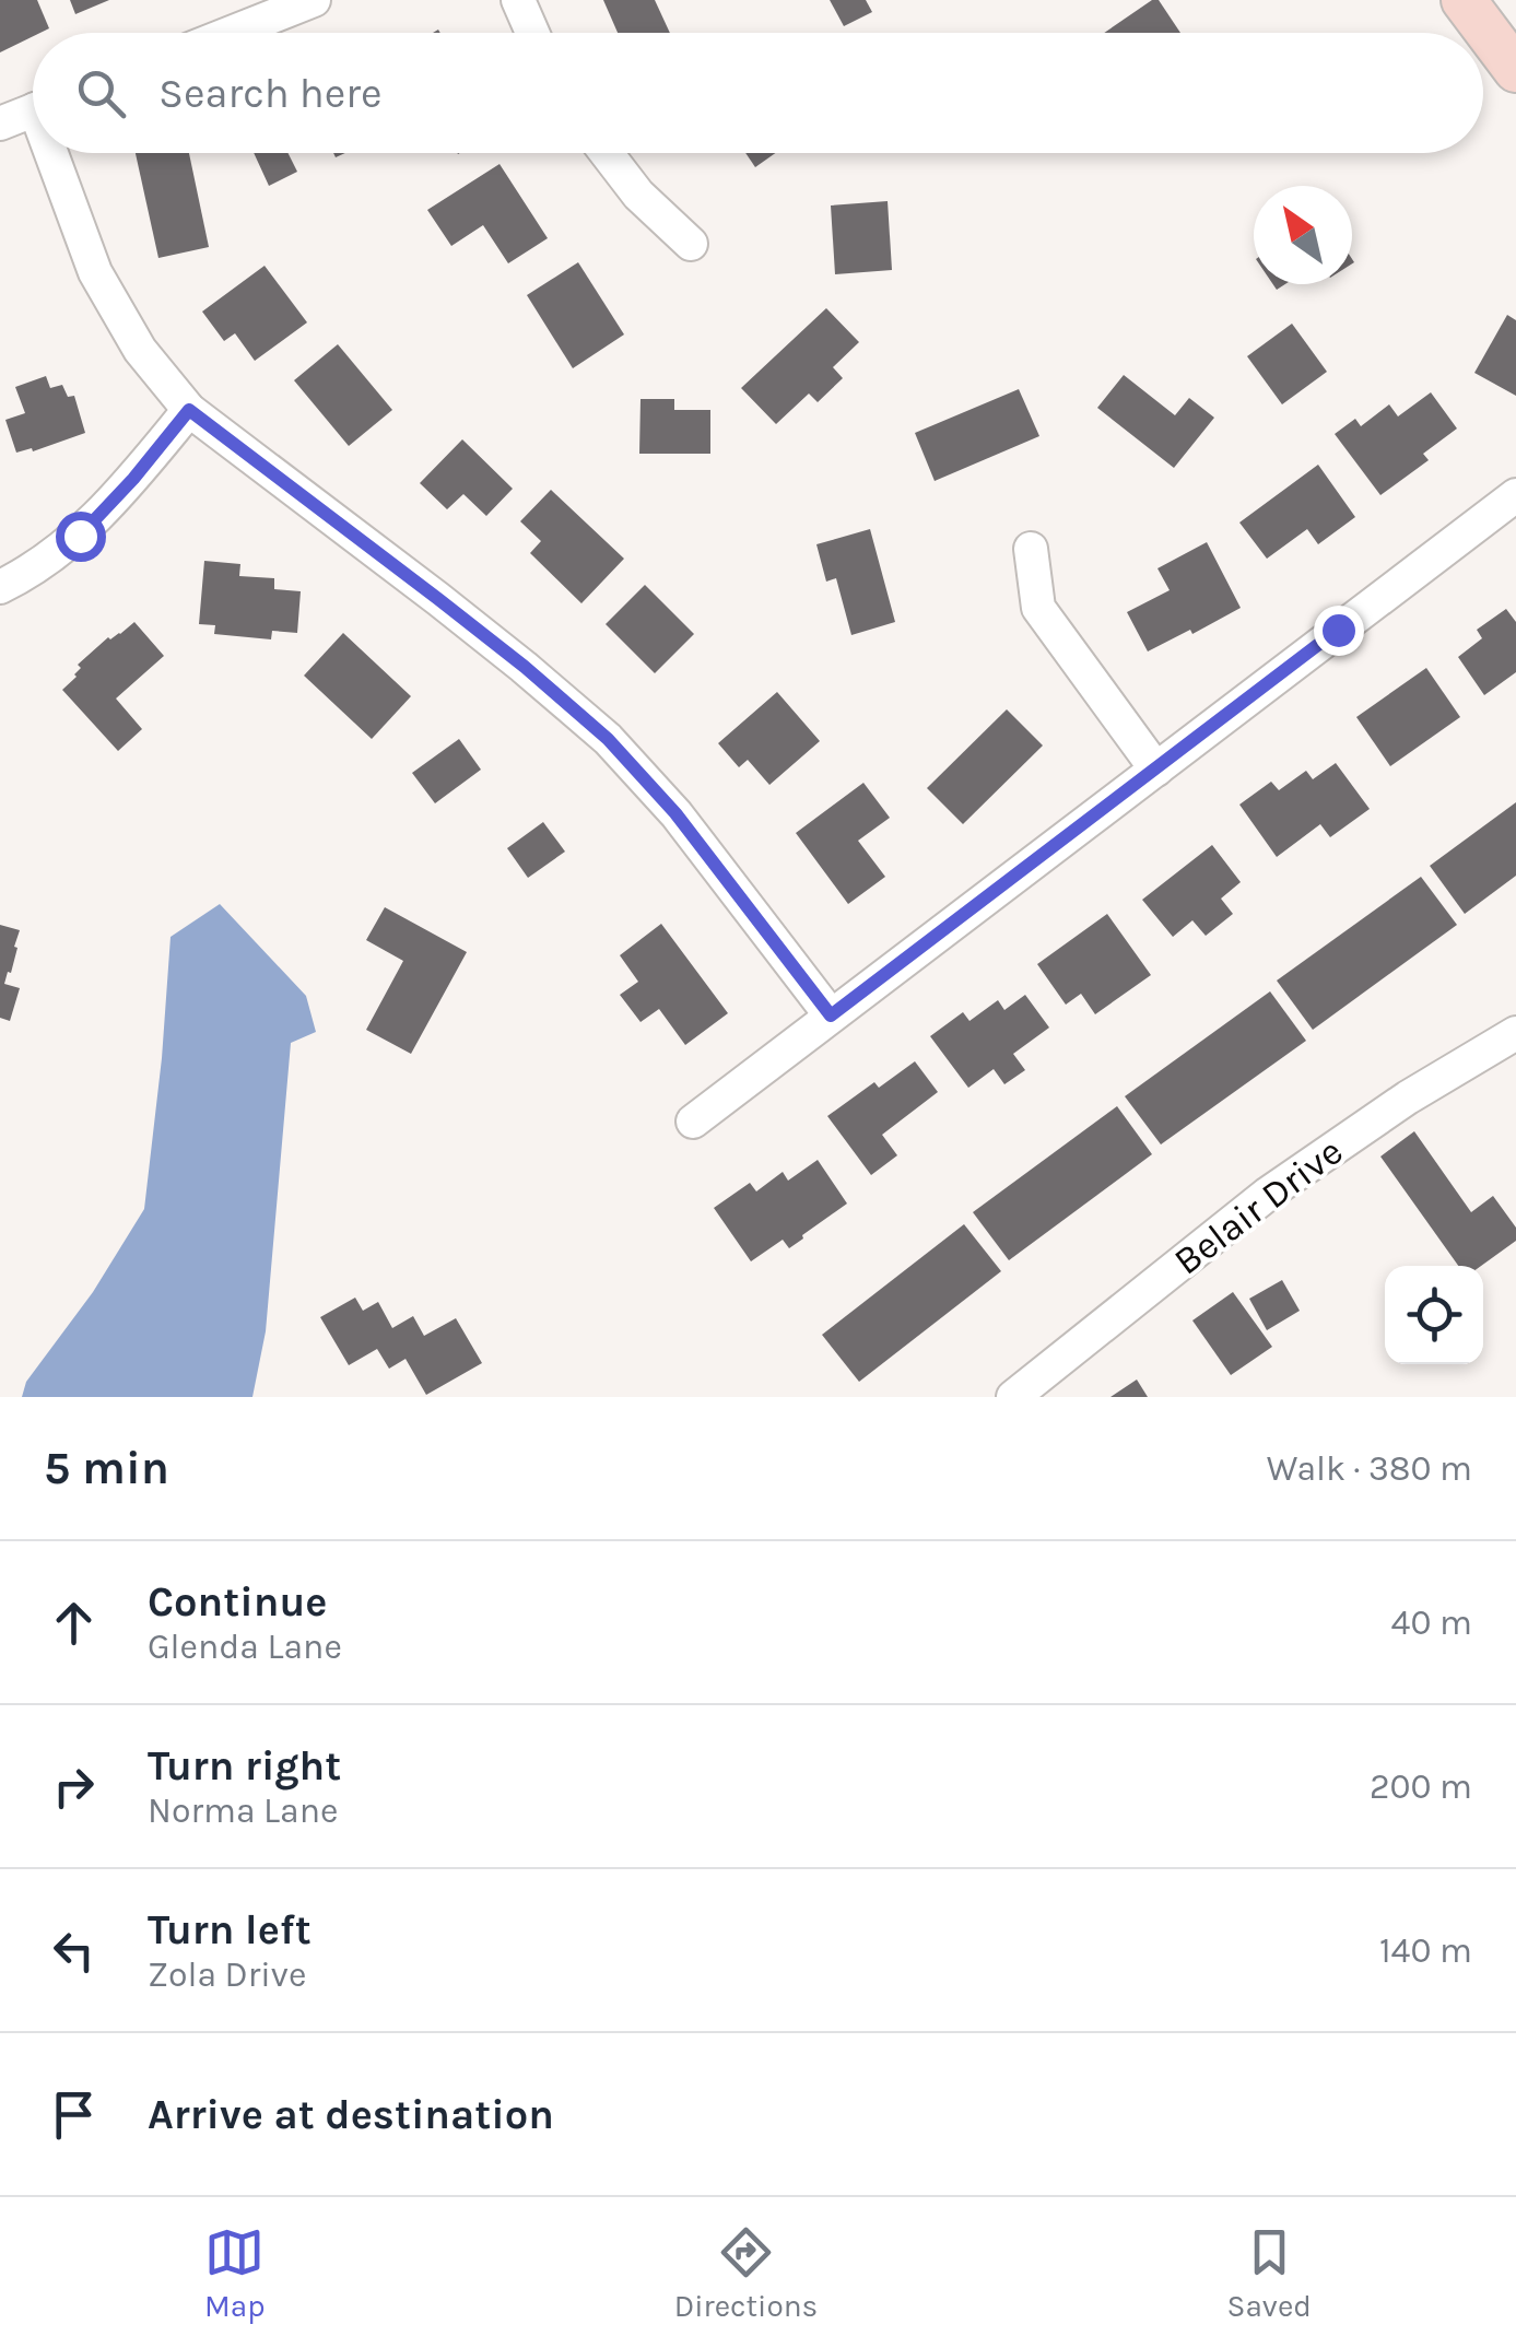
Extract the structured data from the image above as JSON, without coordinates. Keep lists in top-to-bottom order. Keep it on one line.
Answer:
{"streets":{"street":["Belair Drive"]},"north":"top left","page":{"search":"Search here","heading":["5 min","Walk · 380 m"],"list":[["Continue","Glenda Lane","40 m"],["Turn right","Norma Lane","200 m"],["Turn left","Zola Drive","140 m"],"Arrive at destination"],"nav":["Map","Directions","Saved"]}}
